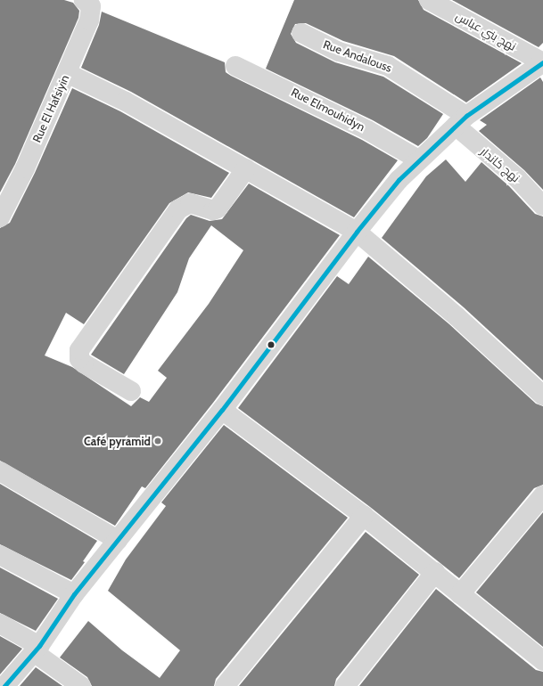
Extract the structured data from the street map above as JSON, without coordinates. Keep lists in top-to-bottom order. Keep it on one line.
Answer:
{"streets":{"street":["نهج بني عباس","Rue Andalouss","Rue El Hafsiyin","Rue Elmouhidyn","نهج كاندار"]},"crossings":[["Rue Andalouss","نهج كاندار"]],"places":["Café pyramid"]}
